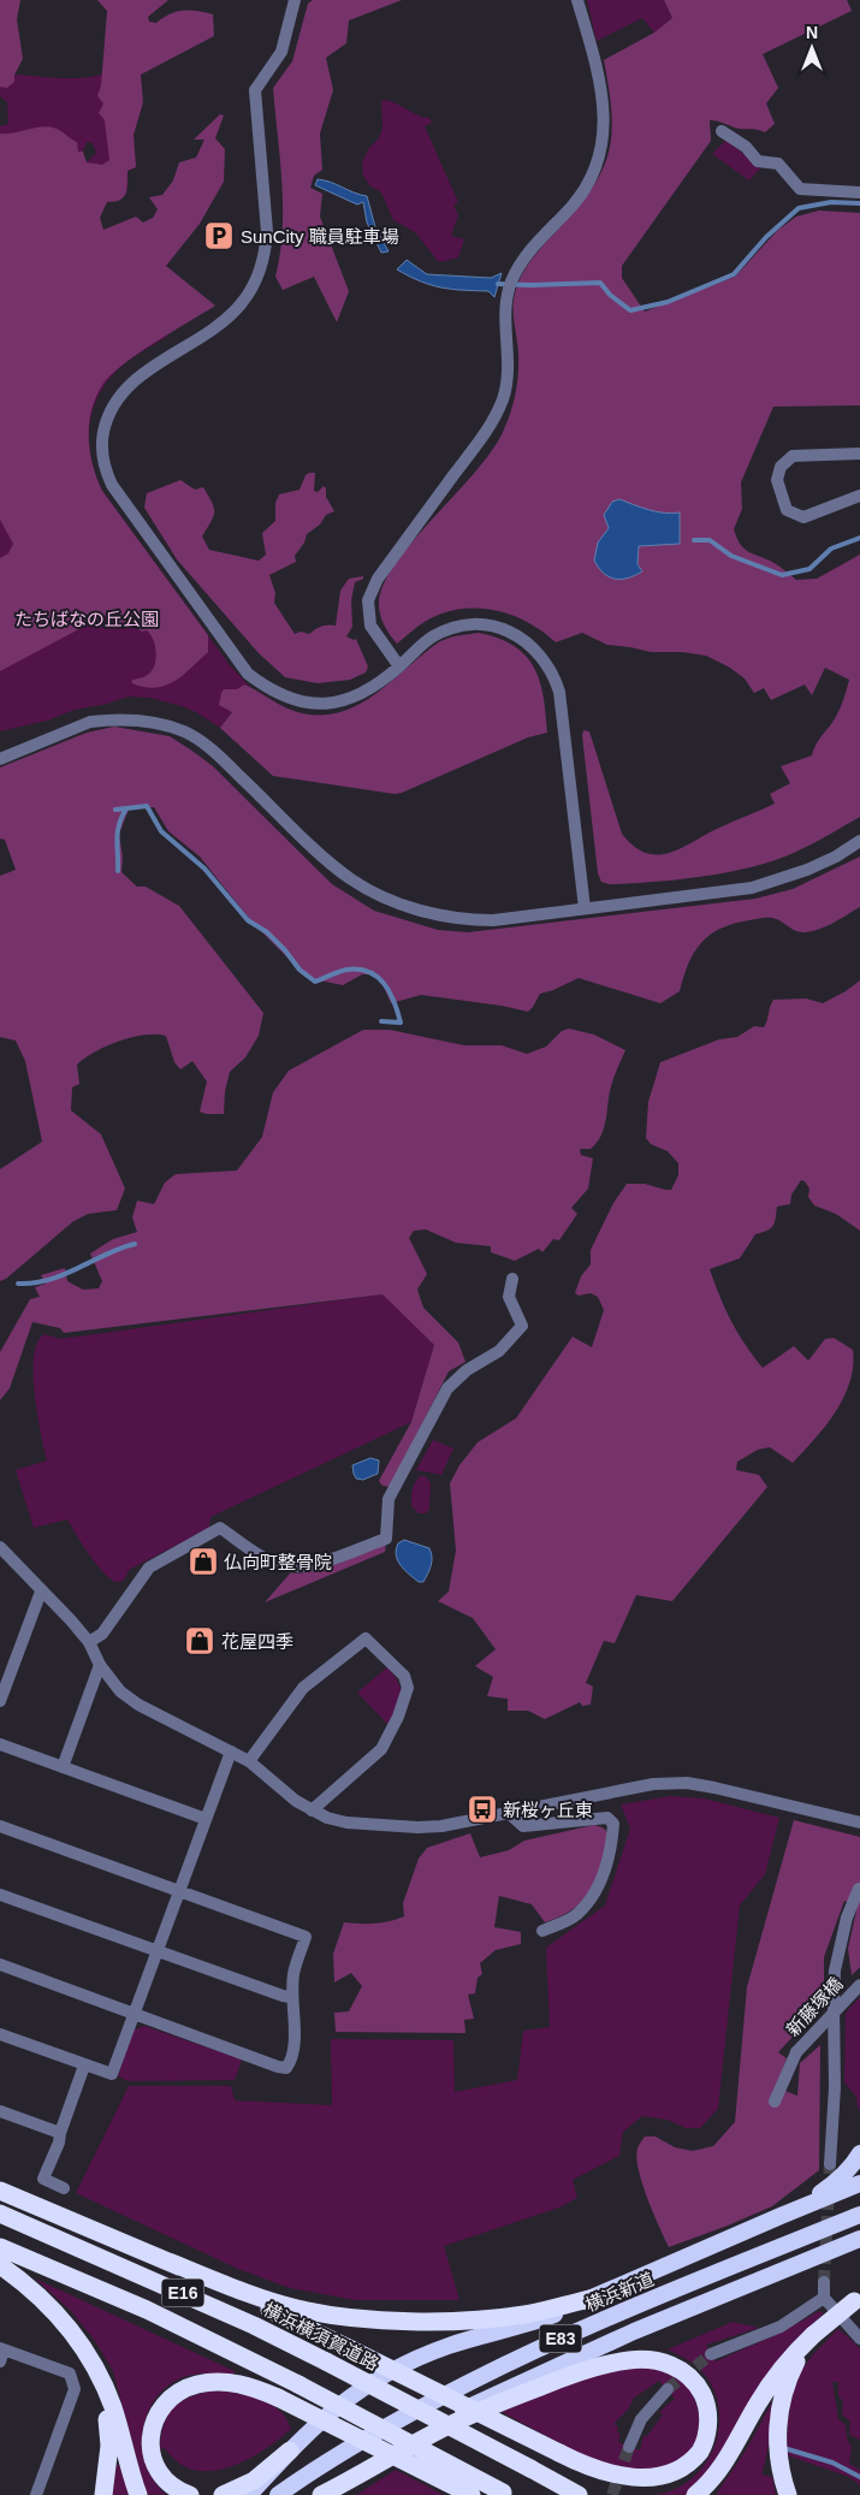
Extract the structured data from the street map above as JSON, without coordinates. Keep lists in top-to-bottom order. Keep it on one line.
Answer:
{"streets":{"highway":["横浜新道","E16","横浜横須賀道路","E83"],"street":["新藤塚橋"]},"parks":["たちばなの丘公園"],"places":{"parking":["SunCity 職員駐車場"],"shop":["仏向町整骨院","花屋四季"],"bus stop":["新桜ヶ丘東"]},"north":"top"}
